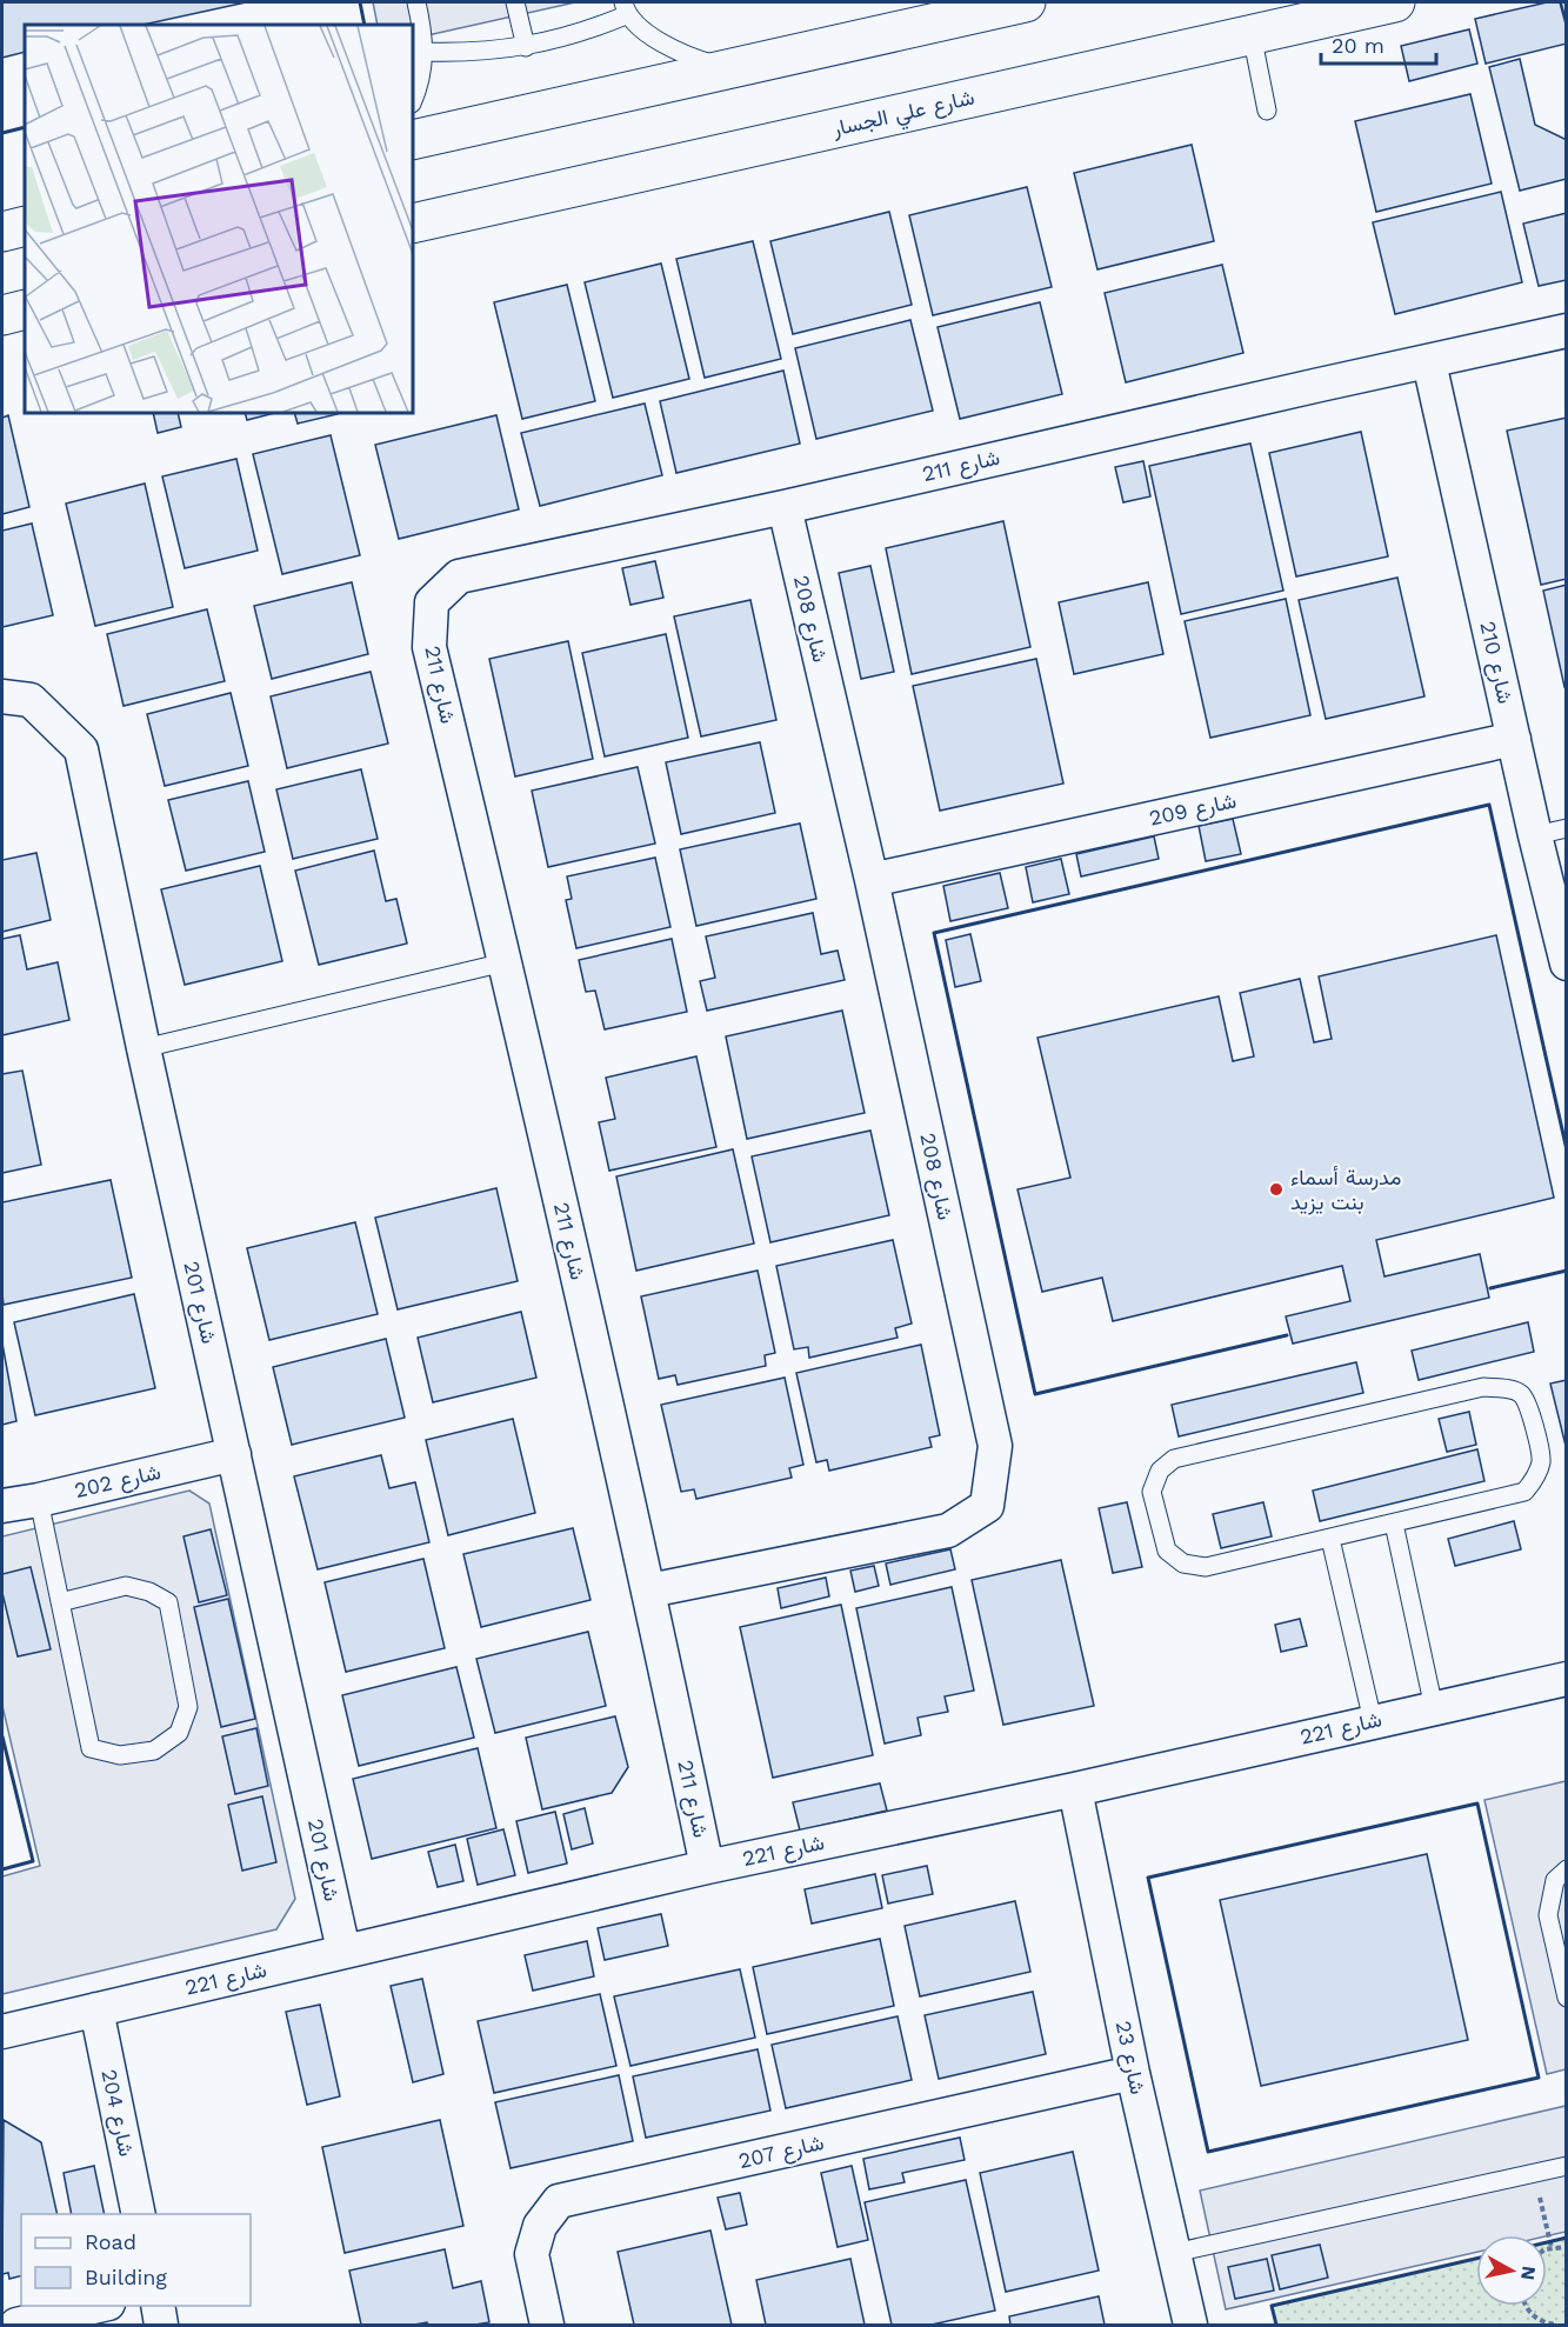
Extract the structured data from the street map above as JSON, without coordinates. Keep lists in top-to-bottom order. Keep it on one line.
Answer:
{"streets":{"street":["شارع علي الجسار","شارع 211","شارع 208","شارع 210","شارع 209","شارع 201","شارع 202","شارع 221","شارع 23","شارع 204","شارع 207"]},"crossings":[["شارع 211","شارع 208"],["شارع 211","شارع 210"],["شارع 211","شارع 221"],["شارع 208","شارع 209"],["شارع 210","شارع 209"],["شارع 201","شارع 202"],["شارع 201","شارع 221"],["شارع 221","شارع 23"],["شارع 221","شارع 204"],["شارع 23","شارع 207"]],"places":["مدرسة أسماء بنت يزيد"],"legend":["Road","Building"],"scale_bar":"20 m","north":"right"}
